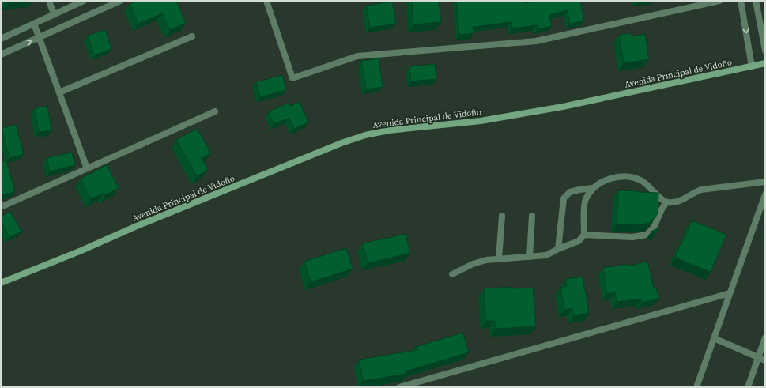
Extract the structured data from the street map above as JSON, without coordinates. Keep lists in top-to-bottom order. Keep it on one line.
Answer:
{"streets":{"main road":["Avenida Principal de Vidoño"]}}
